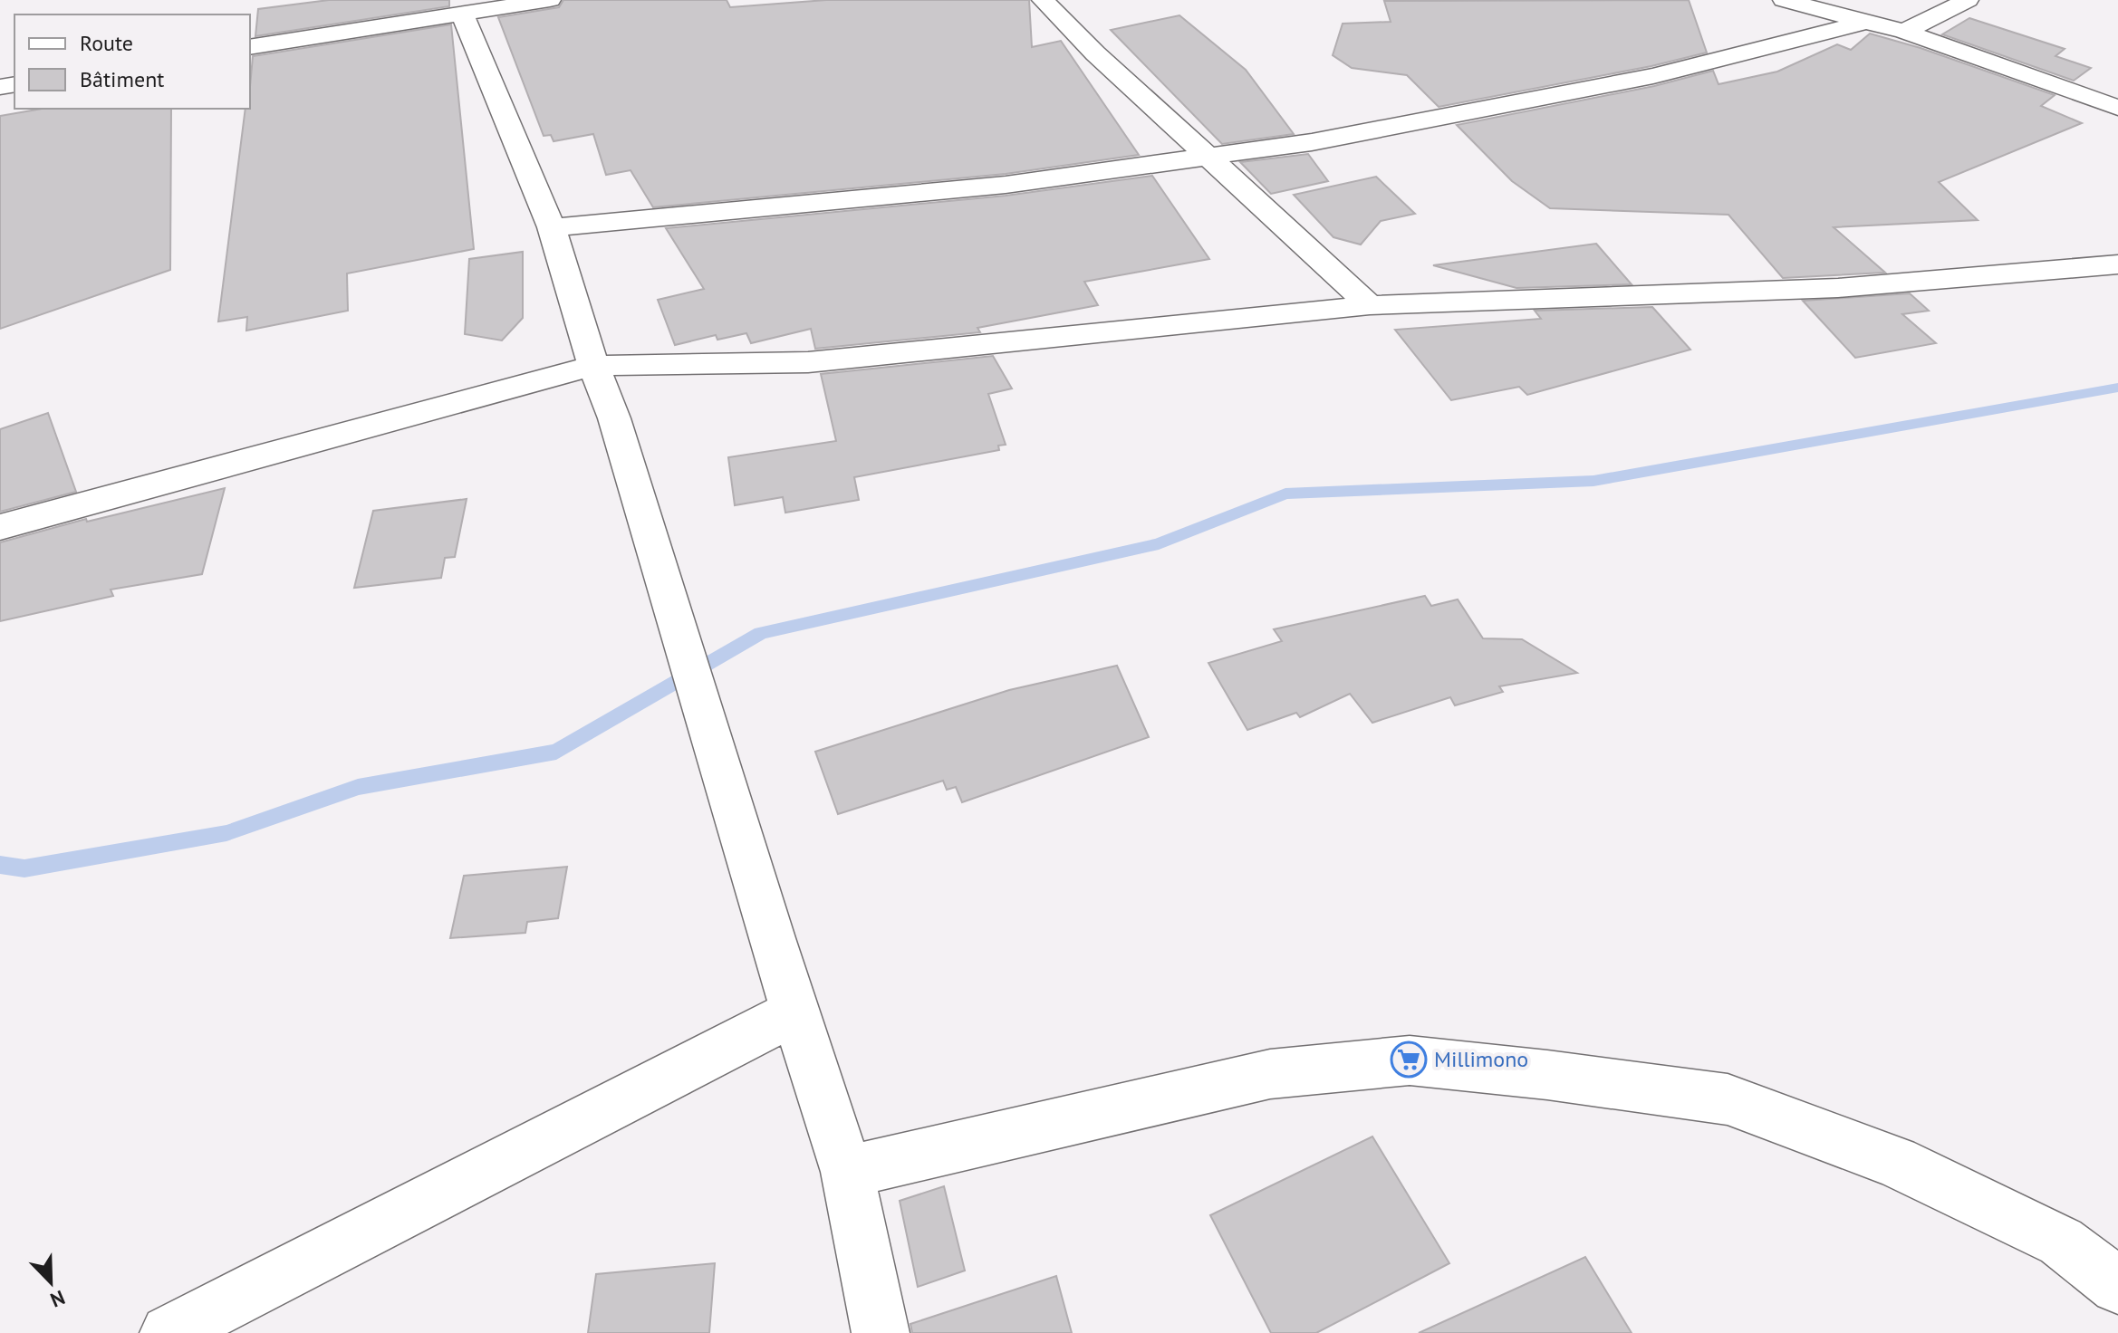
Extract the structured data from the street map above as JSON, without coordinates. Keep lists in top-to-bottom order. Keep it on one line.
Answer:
{"places":{"supermarket":["Millimono"]},"legend":["Route","Bâtiment"],"north":"bottom right"}
